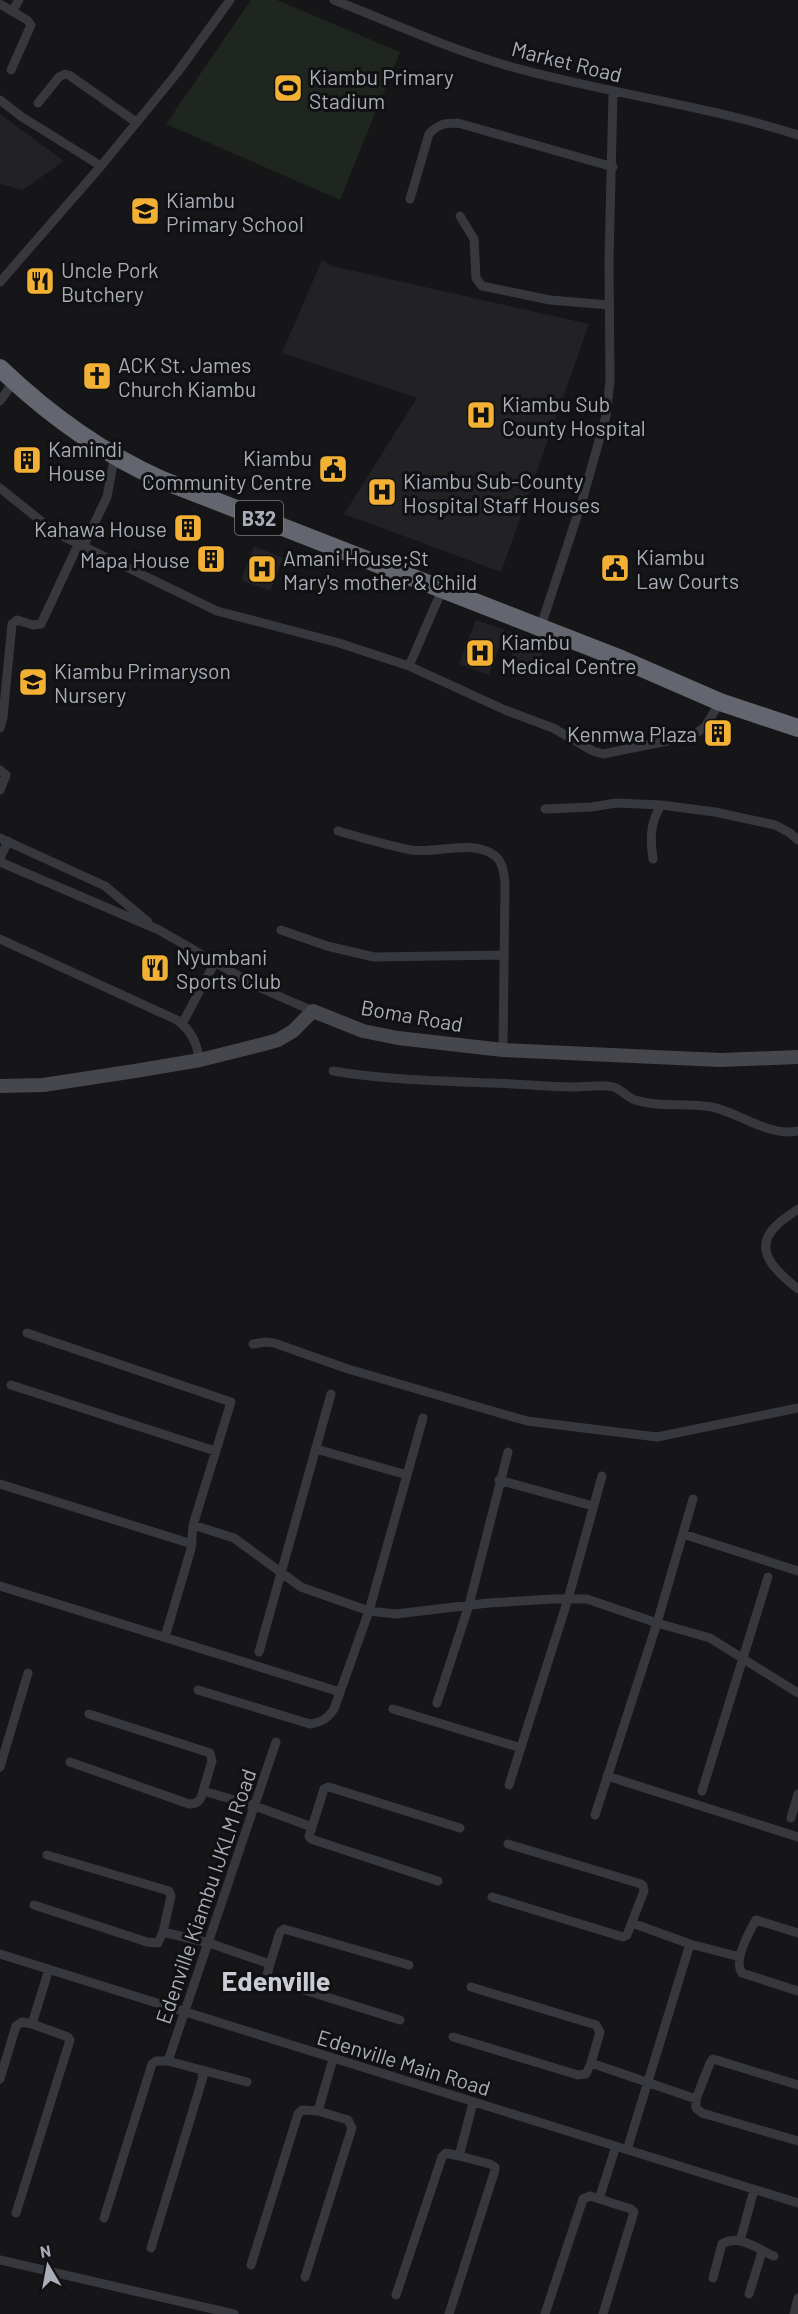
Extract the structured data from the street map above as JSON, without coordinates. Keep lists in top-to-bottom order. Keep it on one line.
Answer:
{"streets":{"highway":["B32"],"main road":["Boma Road"],"street":["Market Road","Edenville Kiambu IJKLM Road","Edenville Main Road"]},"crossings":[["Edenville Kiambu IJKLM Road","Edenville Main Road"]],"districts":["Edenville"],"places":{"sports":["Kiambu Primary Stadium"],"school or university":["Kiambu Primary School","Kiambu Primaryson Nursery"],"restaurant":["Uncle Pork Butchery","Nyumbani Sports Club"],"church":["ACK St. James Church Kiambu"],"hospital":["Kiambu Sub County Hospital","Kiambu Sub-County Hospital Staff Houses","Amani House;St Mary's mother & Child","Kiambu Medical Centre"],"building":["Kamindi House","Kahawa House","Mapa House","Kenmwa Plaza"],"public building":["Kiambu Community Centre","Kiambu Law Courts"]},"north":"top"}
